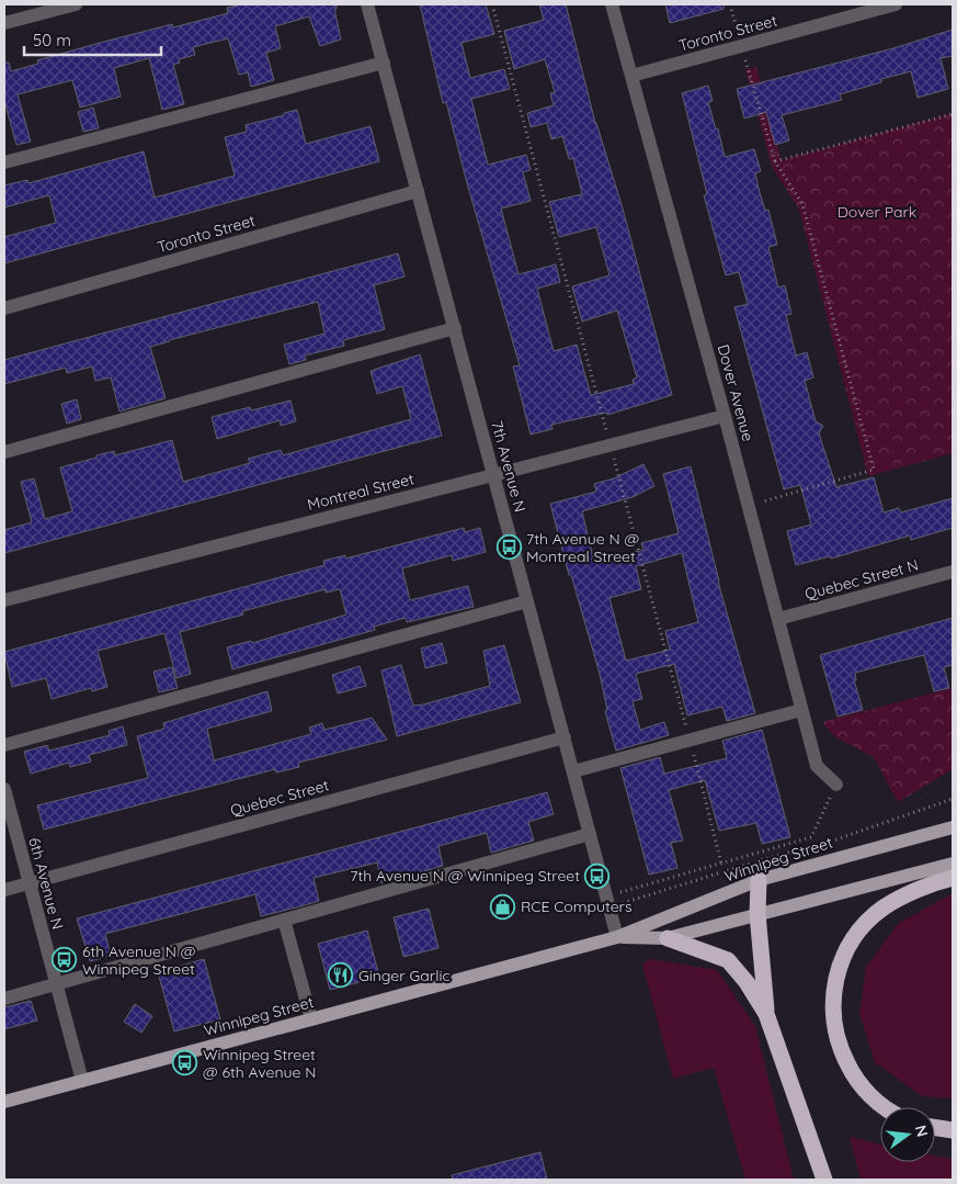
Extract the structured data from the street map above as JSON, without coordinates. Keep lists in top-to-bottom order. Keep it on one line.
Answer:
{"streets":{"main road":["Winnipeg Street"],"street":["Toronto Street","Dover Avenue","7th Avenue N","Montreal Street","Quebec Street N","Quebec Street","6th Avenue N"]},"crossings":[["Toronto Street","Dover Avenue"],["Toronto Street","7th Avenue N"],["Dover Avenue","Montreal Street"],["Dover Avenue","Quebec Street N"],["7th Avenue N","Montreal Street"],["7th Avenue N","Quebec Street"],["7th Avenue N","Winnipeg Street"],["Quebec Street","6th Avenue N"],["Winnipeg Street","6th Avenue N"]],"parks":["Dover Park"],"places":{"bus stop":["7th Avenue N @ Montreal Street","7th Avenue N @ Winnipeg Street","6th Avenue N @ Winnipeg Street","Winnipeg Street @ 6th Avenue N"],"shop":["RCE Computers"],"restaurant":["Ginger Garlic"]},"scale_bar":"50 m","north":"right"}
